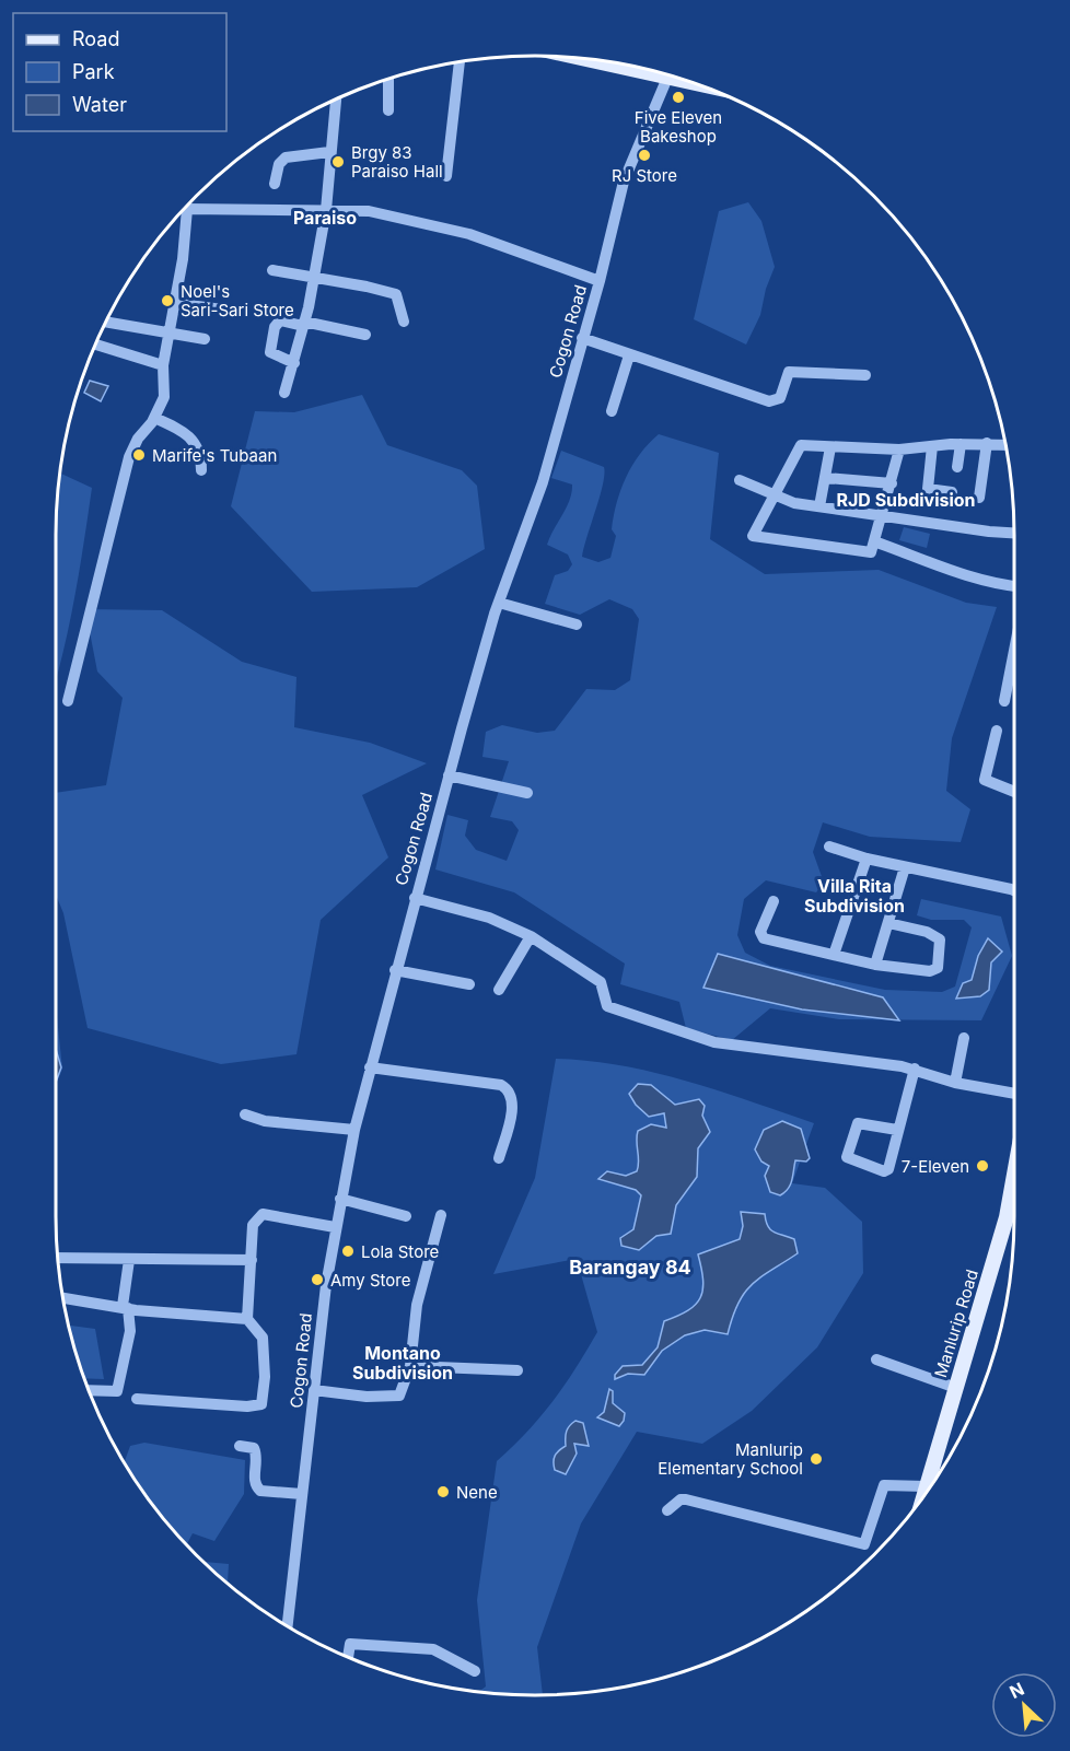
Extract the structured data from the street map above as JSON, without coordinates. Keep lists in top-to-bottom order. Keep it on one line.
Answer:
{"streets":{"main road":["Manlurip Road"],"street":["Cogon Road"]},"districts":["Paraiso","RJD Subdivision","Villa Rita Subdivision","Barangay 84","Montano Subdivision"],"places":["Five Eleven Bakeshop","RJ Store","Brgy 83 Paraiso Hall","Noel's Sari-Sari Store","Marife's Tubaan","7-Eleven","Lola Store","Amy Store","Manlurip Elementary School","Nene"],"legend":["Road","Park","Water"],"north":"top left"}
